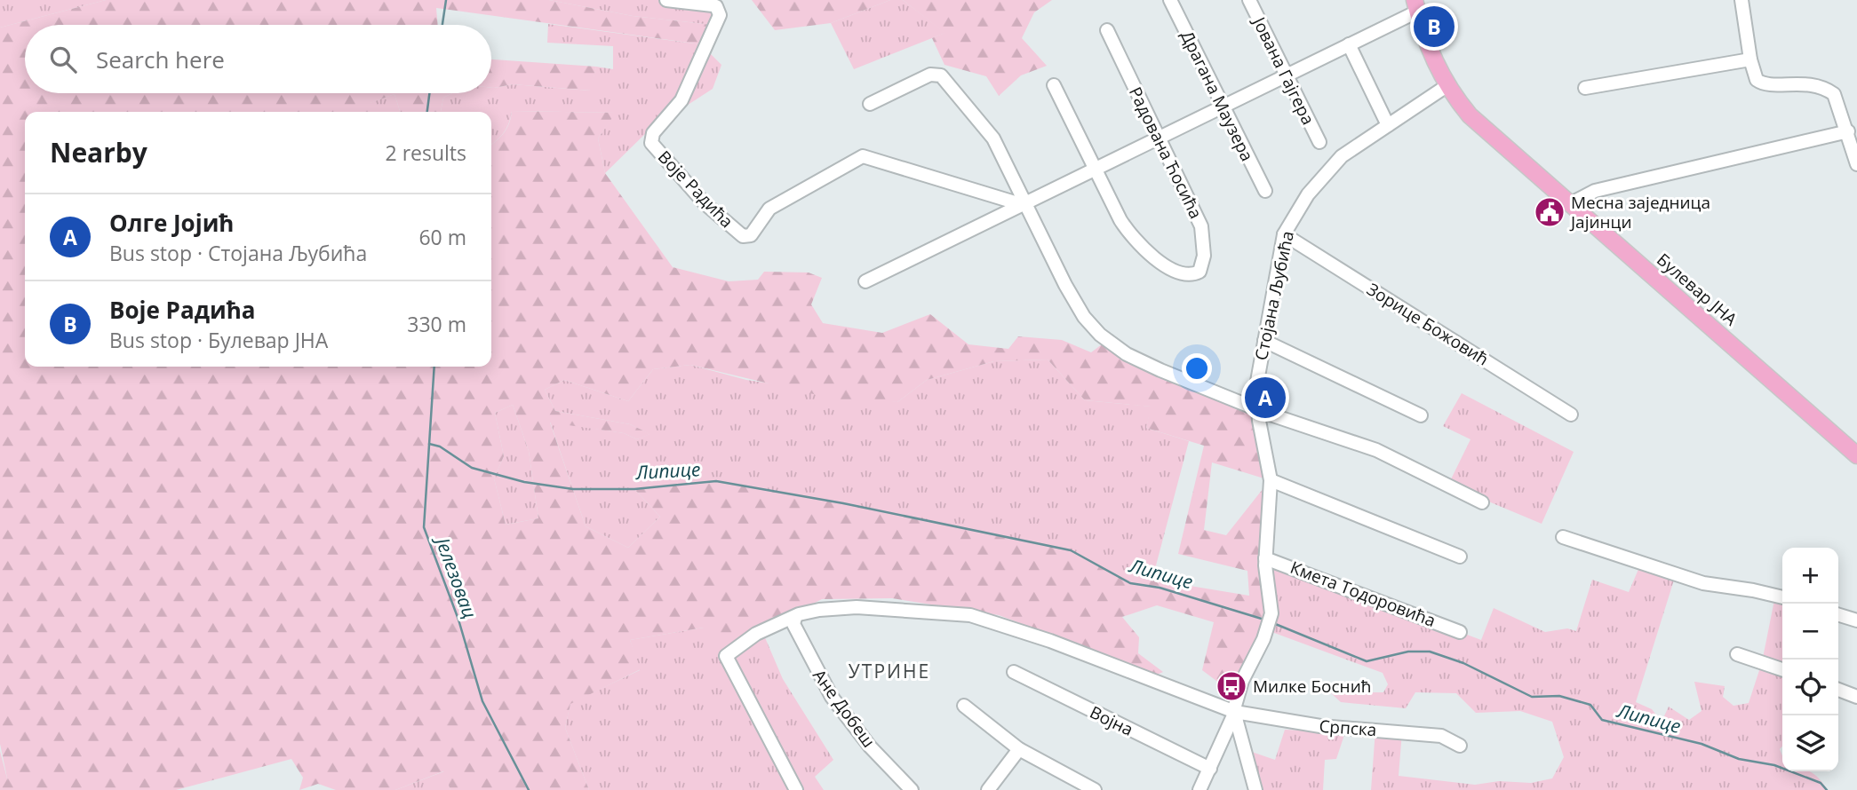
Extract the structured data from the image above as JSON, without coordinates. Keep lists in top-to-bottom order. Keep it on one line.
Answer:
{"streets":{"main road":["Булевар ЈНА"],"street":["Јована Гајгера","Драгана Маузера","Радована Ћосића","Воје Радића","Стојана Љубића","Зорице Божовић","Кмета Тодоровића","Ане Добеш","Војна","Српска"]},"crossings":[["Булевар ЈНА","Стојана Љубића"],["Стојана Љубића","Зорице Божовић"],["Стојана Љубића","Кмета Тодоровића"],["Стојана Љубића","Српска"],["Ане Добеш","Српска"]],"districts":["УТРИНЕ"],"water":["Липице","Јелезовац"],"places":{"public building":["Месна заједница Јајинци"],"bus stop":["Милке Боснић"]},"page":{"pins":["B","A"],"search":"Search here","heading":["Nearby","2 results"],"list":[{"mark":"A","name":"Олге Јојић","note":"Bus stop · Стојана Љубића","value":"60 m"},{"mark":"B","name":"Воје Радића","note":"Bus stop · Булевар ЈНА","value":"330 m"}],"map_buttons":["+","−"]}}
